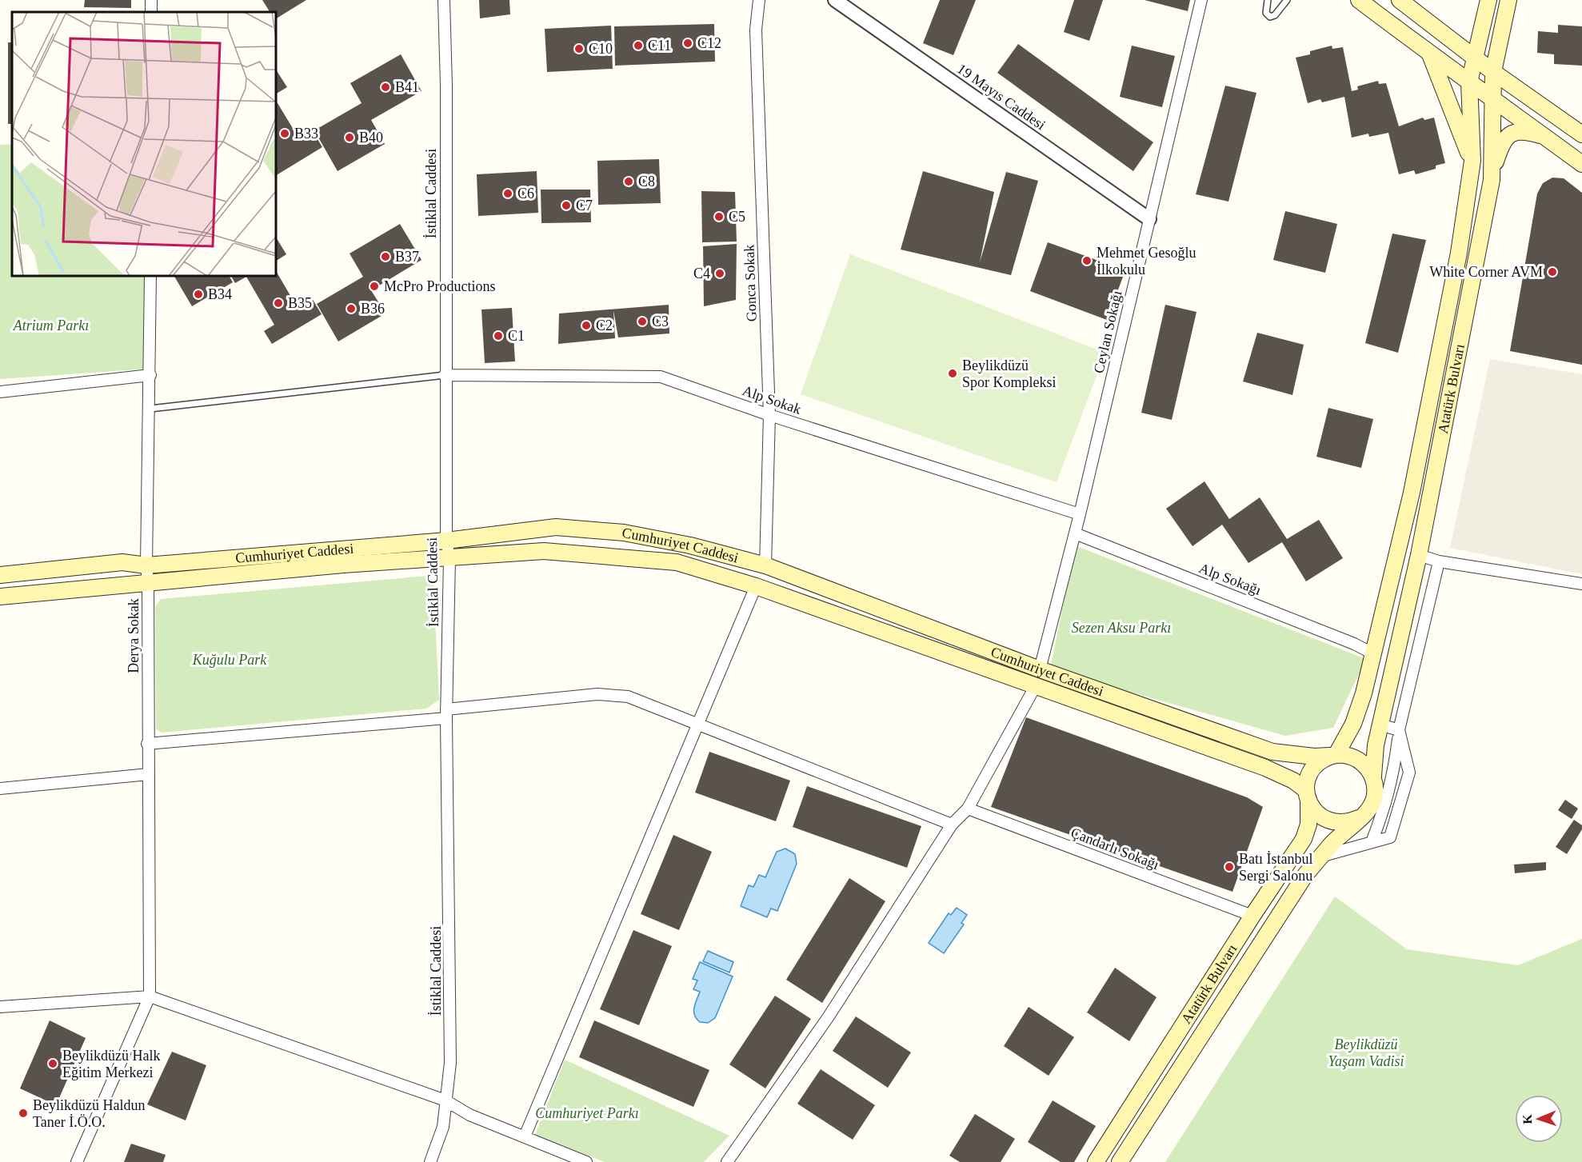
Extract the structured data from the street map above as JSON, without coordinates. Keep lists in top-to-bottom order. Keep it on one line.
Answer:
{"streets":{"main road":["Atatürk Bulvarı","Cumhuriyet Caddesi"],"street":["19 Mayıs Caddesi","İstiklal Caddesi","Gonca Sokak","Ceylan Sokağı","Alp Sokak","Alp Sokağı","Derya Sokak","Çandarlı Sokağı"]},"crossings":[["19 Mayıs Caddesi","Ceylan Sokağı"],["İstiklal Caddesi","Alp Sokak"],["İstiklal Caddesi","Cumhuriyet Caddesi"],["Gonca Sokak","Alp Sokak"],["Gonca Sokak","Cumhuriyet Caddesi"],["Ceylan Sokağı","Alp Sokak"],["Ceylan Sokağı","Cumhuriyet Caddesi"],["Ceylan Sokağı","Alp Sokağı"],["Atatürk Bulvarı","Cumhuriyet Caddesi"],["Atatürk Bulvarı","Alp Sokağı"],["Atatürk Bulvarı","Çandarlı Sokağı"],["Cumhuriyet Caddesi","Derya Sokak"]],"parks":["Atrium Parkı","Sezen Aksu Parkı","Kuğulu Park","Beylikdüzü Yaşam Vadisi","Cumhuriyet Parkı"],"places":["C12","C11","C10","B41","B33","B40","C8","C6","C7","C5","B37","Mehmet Gesoğlu İlkokulu","White Corner AVM","C4","McPro Productions","B34","B35","B36","C3","C2","C1","Beylikdüzü Spor Kompleksi","Batı İstanbul Sergi Salonu","Beylikdüzü Halk Eğitim Merkezi","Beylikdüzü Haldun Taner İ.Ö.O."],"north":"left"}
